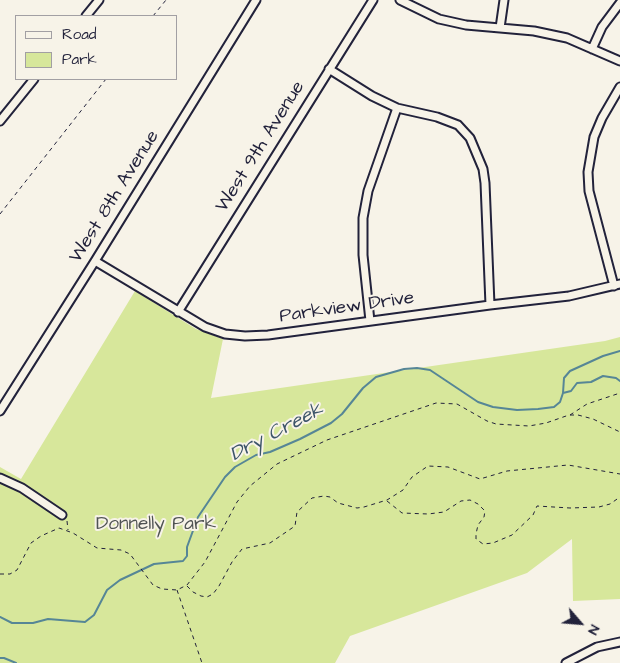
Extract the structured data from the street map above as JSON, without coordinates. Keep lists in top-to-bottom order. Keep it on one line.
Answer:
{"streets":{"street":["West 9th Avenue","West 8th Avenue","Parkview Drive"]},"crossings":[["West 9th Avenue","Parkview Drive"],["West 8th Avenue","Parkview Drive"]],"water":["Dry Creek"],"parks":["Donnelly Park"],"legend":["Road","Park"],"north":"bottom right"}
